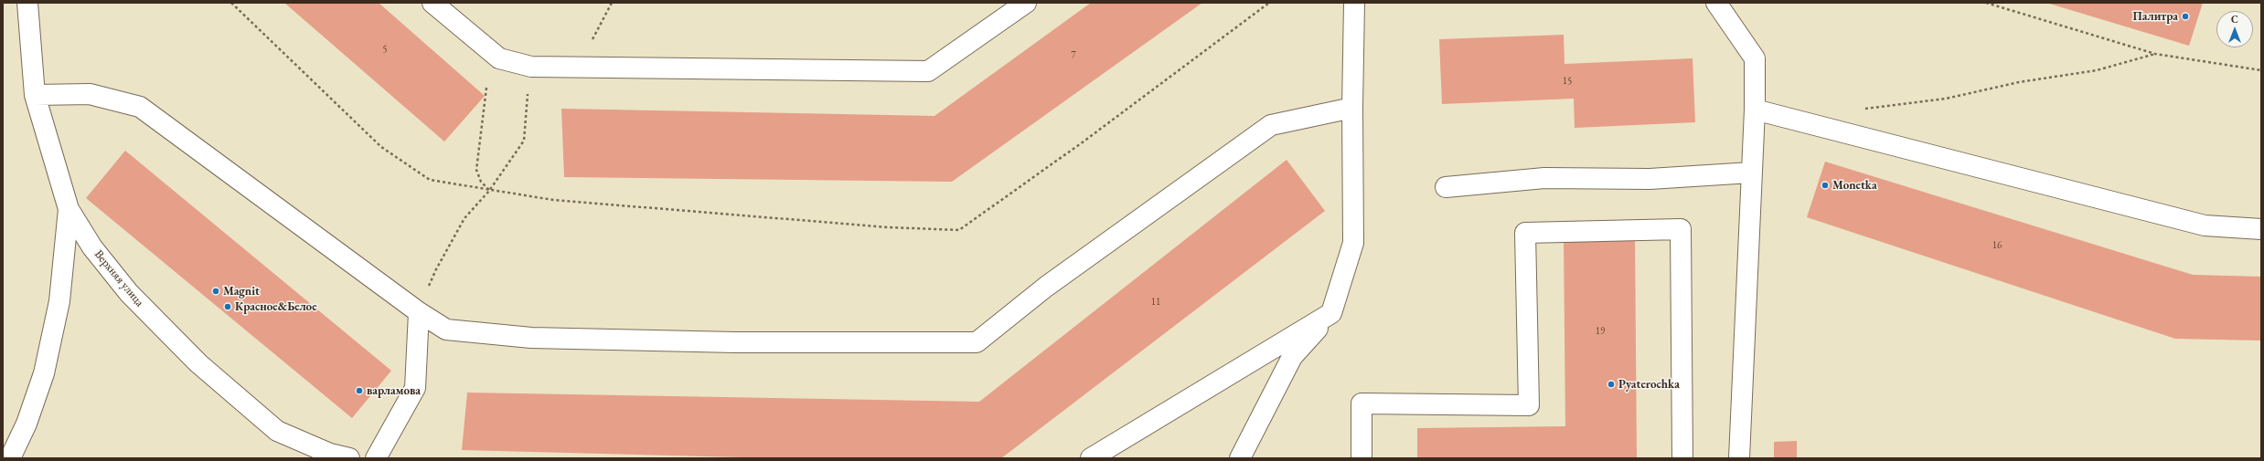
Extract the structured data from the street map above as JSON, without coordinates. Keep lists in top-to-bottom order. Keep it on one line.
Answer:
{"streets":{"street":["Верхняя улица"]},"places":["Палитра","Monetka","Magnit","Красное&Белое","Pyaterochka","варламова"],"house_numbers":["5","7","15","16","11","19"],"north":"top"}
